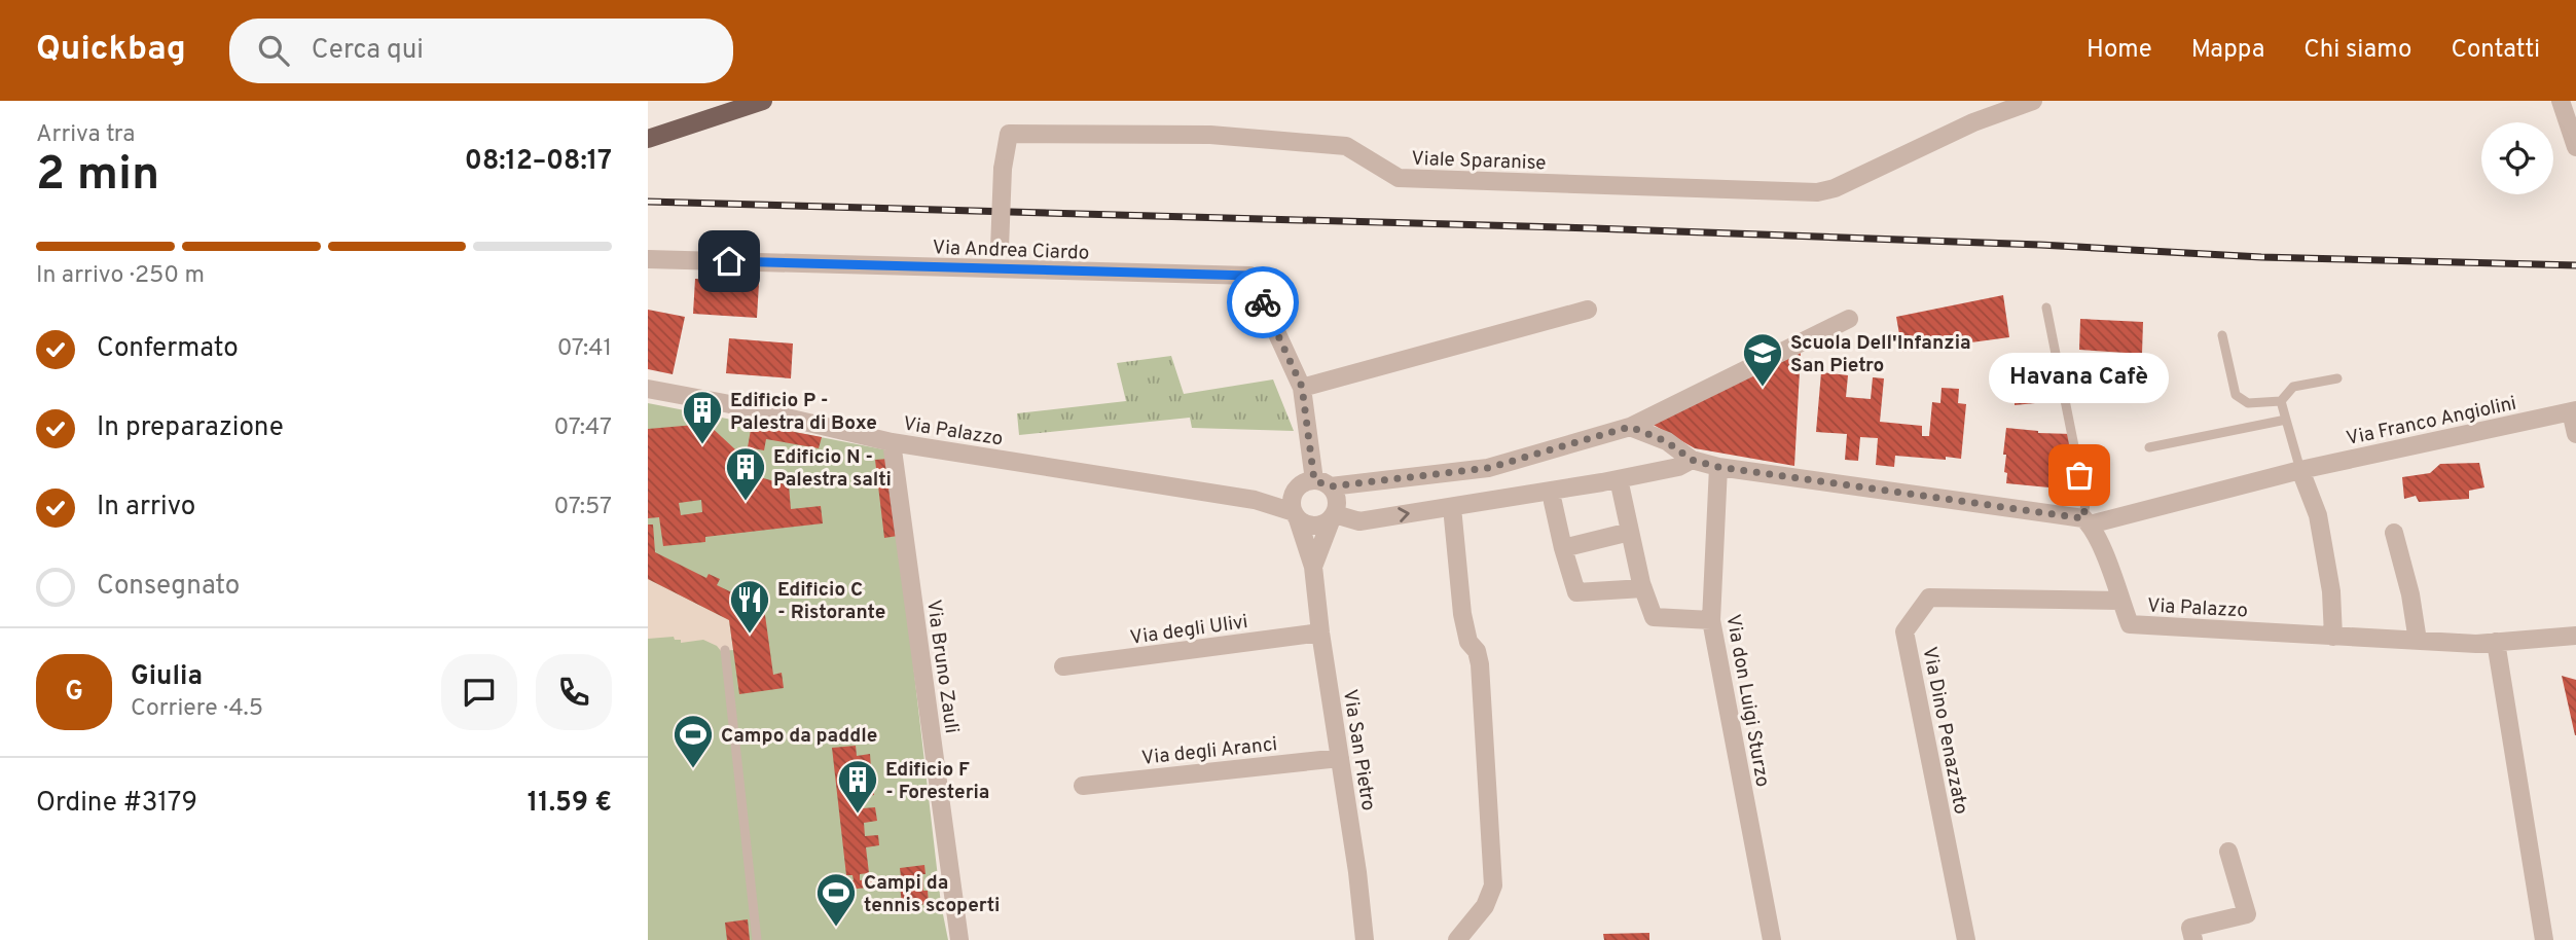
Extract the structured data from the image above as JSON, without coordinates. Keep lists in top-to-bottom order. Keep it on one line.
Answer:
{"streets":{"street":["Viale Sparanise","Via Andrea Ciardo","Via Franco Angiolini","Via Palazzo","Via degli Ulivi","Via Bruno Zauli","Via don Luigi Sturzo","Via Dino Penazzato","Via degli Aranci","Via San Pietro"]},"crossings":[["Viale Sparanise","Via Andrea Ciardo"],["Via Andrea Ciardo","Via Palazzo"],["Via Andrea Ciardo","Via San Pietro"],["Via Franco Angiolini","Via Palazzo"],["Via Palazzo","Via Bruno Zauli"],["Via Palazzo","Via Dino Penazzato"],["Via Palazzo","Via San Pietro"],["Via degli Ulivi","Via San Pietro"],["Via degli Aranci","Via San Pietro"]],"places":{"school or university":["Scuola Dell'Infanzia San Pietro"],"building":["Edificio P - Palestra di Boxe","Edificio N - Palestra salti","Edificio F - Foresteria"],"other":["Havana Cafè"],"restaurant":["Edificio C - Ristorante"],"sports":["Campo da paddle","Campi da tennis scoperti"]},"page":{"header":"Quickbag","search":"Cerca qui","nav":["Home","Mappa","Chi siamo","Contatti"],"heading":["2 min","Arriva tra","08:12–08:17"],"panel":["Giulia","Corriere · 4.5","Ordine #3179","11.59 €"],"bar":"In arrivo · 250 m","list":[["Confermato","07:41"],["In preparazione","07:47"],["In arrivo","07:57"],"Consegnato"],"bubble":"Havana Cafè","round":"G"}}
